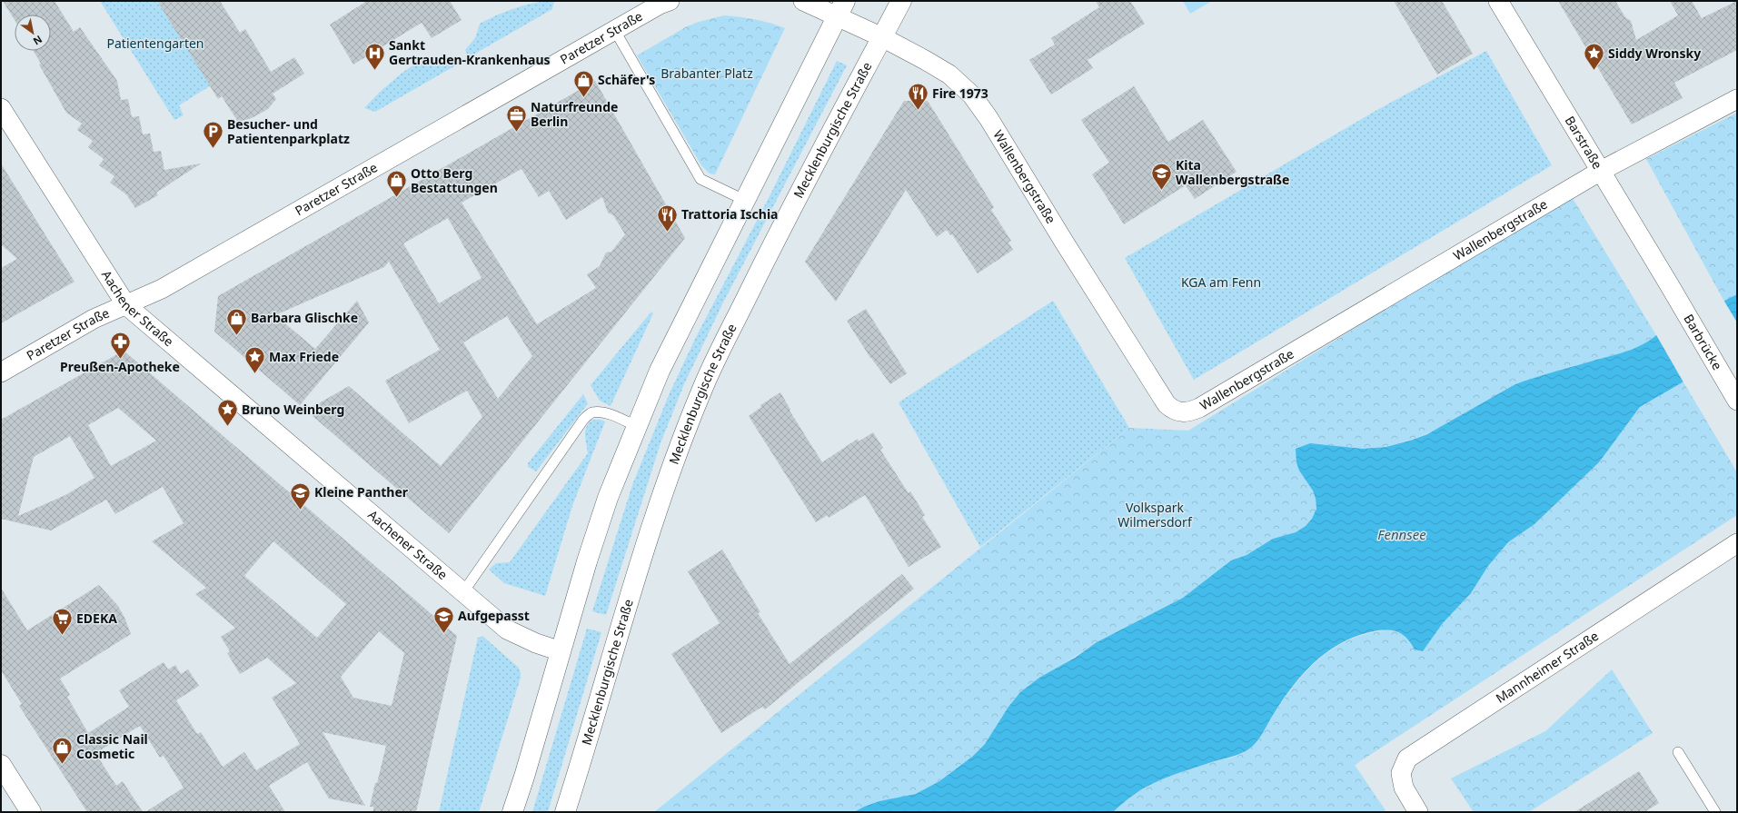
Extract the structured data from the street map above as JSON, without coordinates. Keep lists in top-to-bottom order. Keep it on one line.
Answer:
{"streets":{"main road":["Mecklenburgische Straße"],"street":["Paretzer Straße","Barstraße","Wallenbergstraße","Aachener Straße","Barbrücke","Mannheimer Straße"]},"crossings":[["Paretzer Straße","Aachener Straße"],["Mecklenburgische Straße","Wallenbergstraße"],["Barstraße","Wallenbergstraße"],["Barstraße","Barbrücke"]],"water":["Fennsee"],"parks":["Patientengarten","Brabanter Platz","KGA am Fenn","Volkspark Wilmersdorf"],"places":{"hospital":["Sankt Gertrauden-Krankenhaus"],"place":["Siddy Wronsky","Max Friede","Bruno Weinberg"],"shop":["Schäfer's","Otto Berg Bestattungen","Barbara Glischke","Classic Nail Cosmetic"],"restaurant":["Fire 1973","Trattoria Ischia"],"office":["Naturfreunde Berlin"],"parking":["Besucher- und Patientenparkplatz"],"school or university":["Kita Wallenbergstraße","Kleine Panther","Aufgepasst"],"pharmacy":["Preußen-Apotheke"],"supermarket":["EDEKA"]},"north":"bottom right"}
